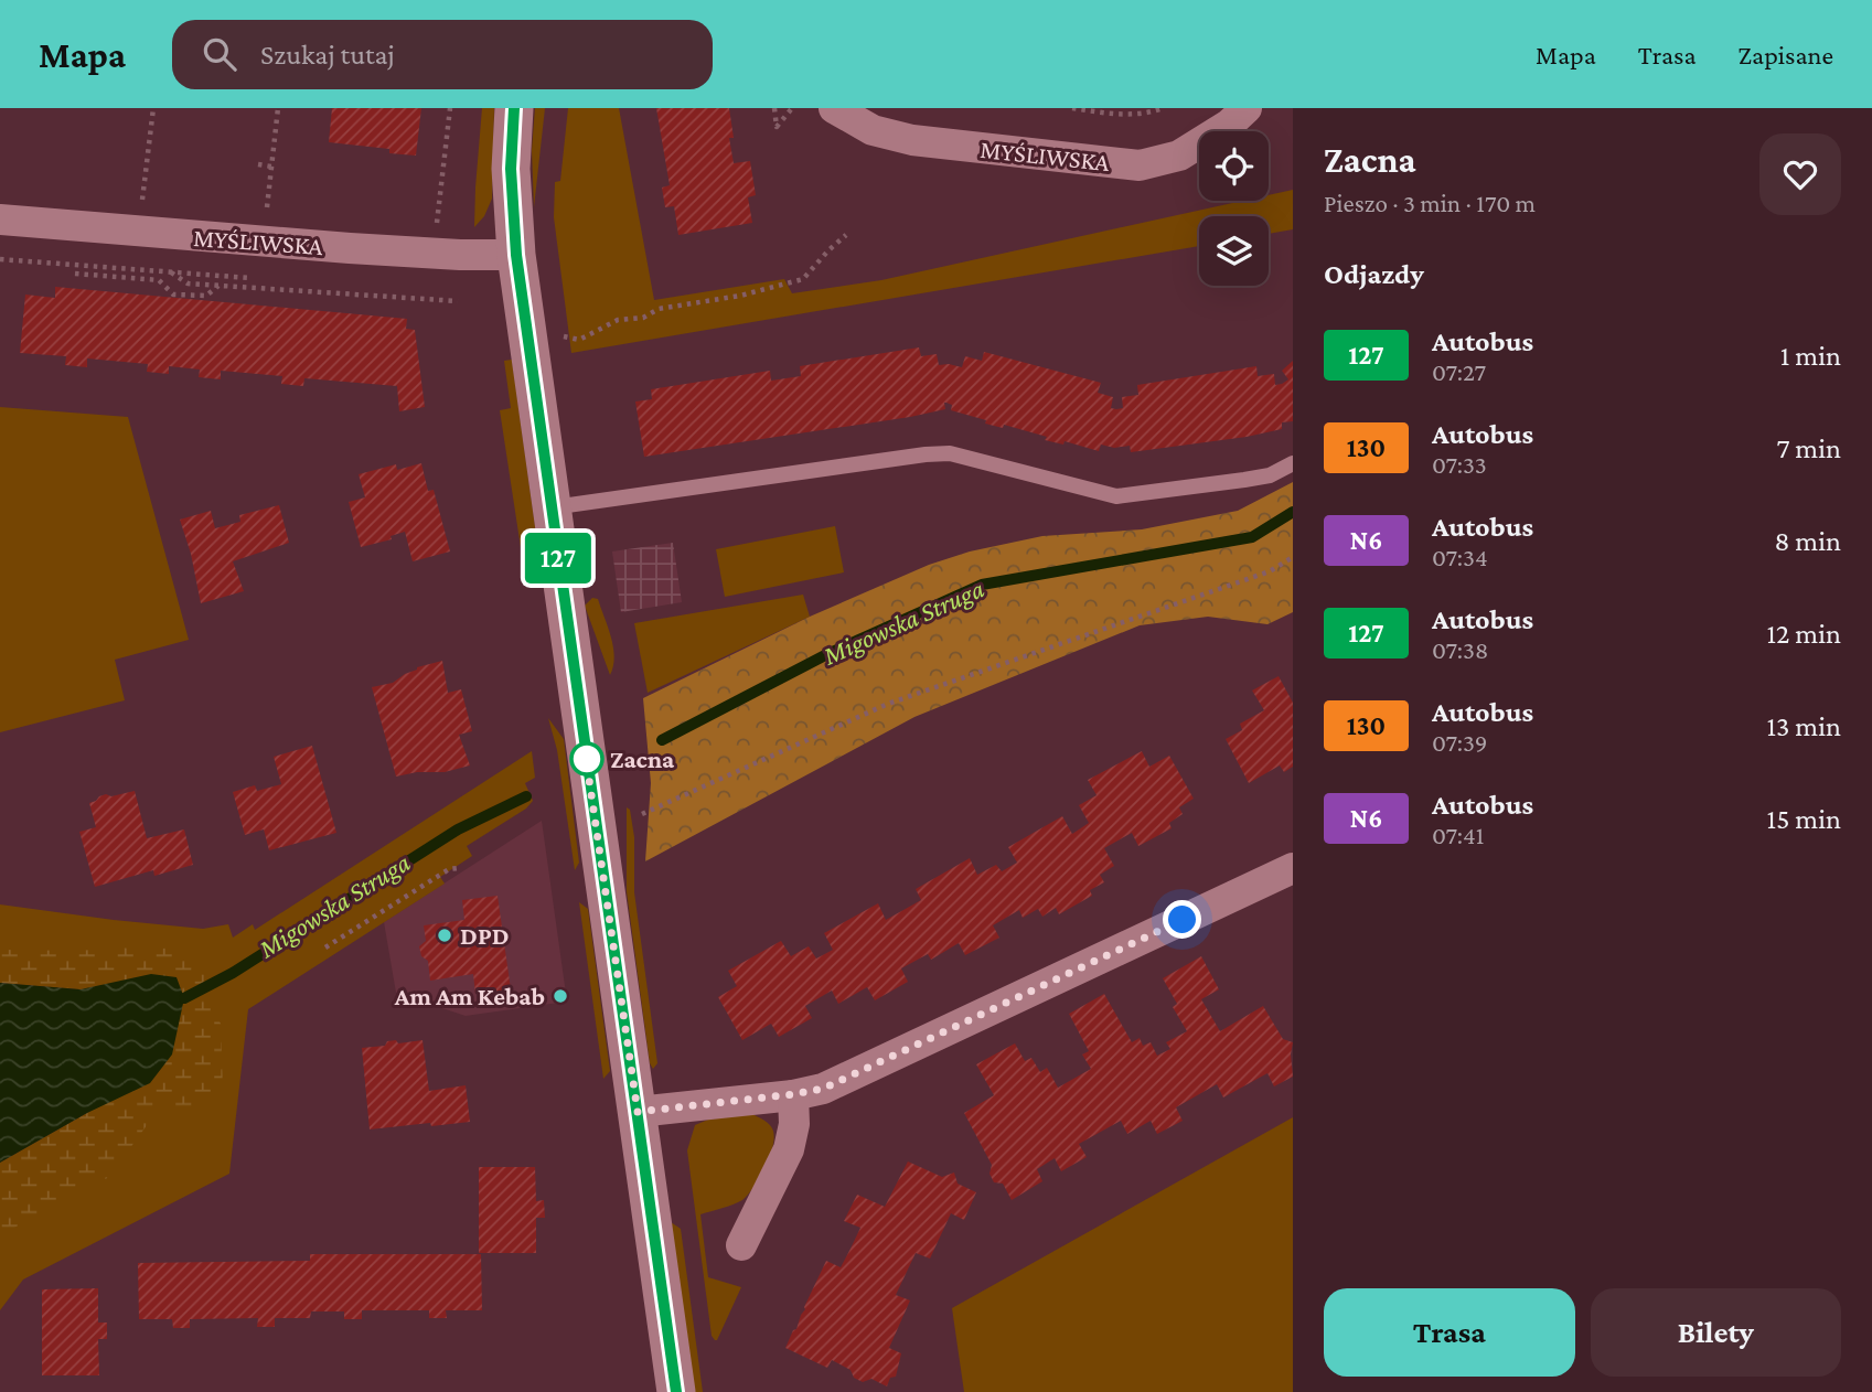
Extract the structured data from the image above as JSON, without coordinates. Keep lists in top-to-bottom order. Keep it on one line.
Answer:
{"streets":{"street":["MYŚLIWSKA"]},"water":["Migowska Struga"],"places":["Zacna","DPD","Am Am Kebab"],"lines":["bus line 127"],"page":{"header":"Mapa","search":"Szukaj tutaj","nav":["Mapa","Trasa","Zapisane"],"on_map":"127","heading":[["Zacna","Pieszo · 3 min · 170 m"],"Odjazdy"],"list":[{"mark":"127","name":"Autobus","note":"07:27","value":"1 min"},{"mark":"130","name":"Autobus","note":"07:33","value":"7 min"},{"mark":"N6","name":"Autobus","note":"07:34","value":"8 min"},{"mark":"127","name":"Autobus","note":"07:38","value":"12 min"},{"mark":"130","name":"Autobus","note":"07:39","value":"13 min"},{"mark":"N6","name":"Autobus","note":"07:41","value":"15 min"}],"buttons":["Trasa","Bilety"]}}
